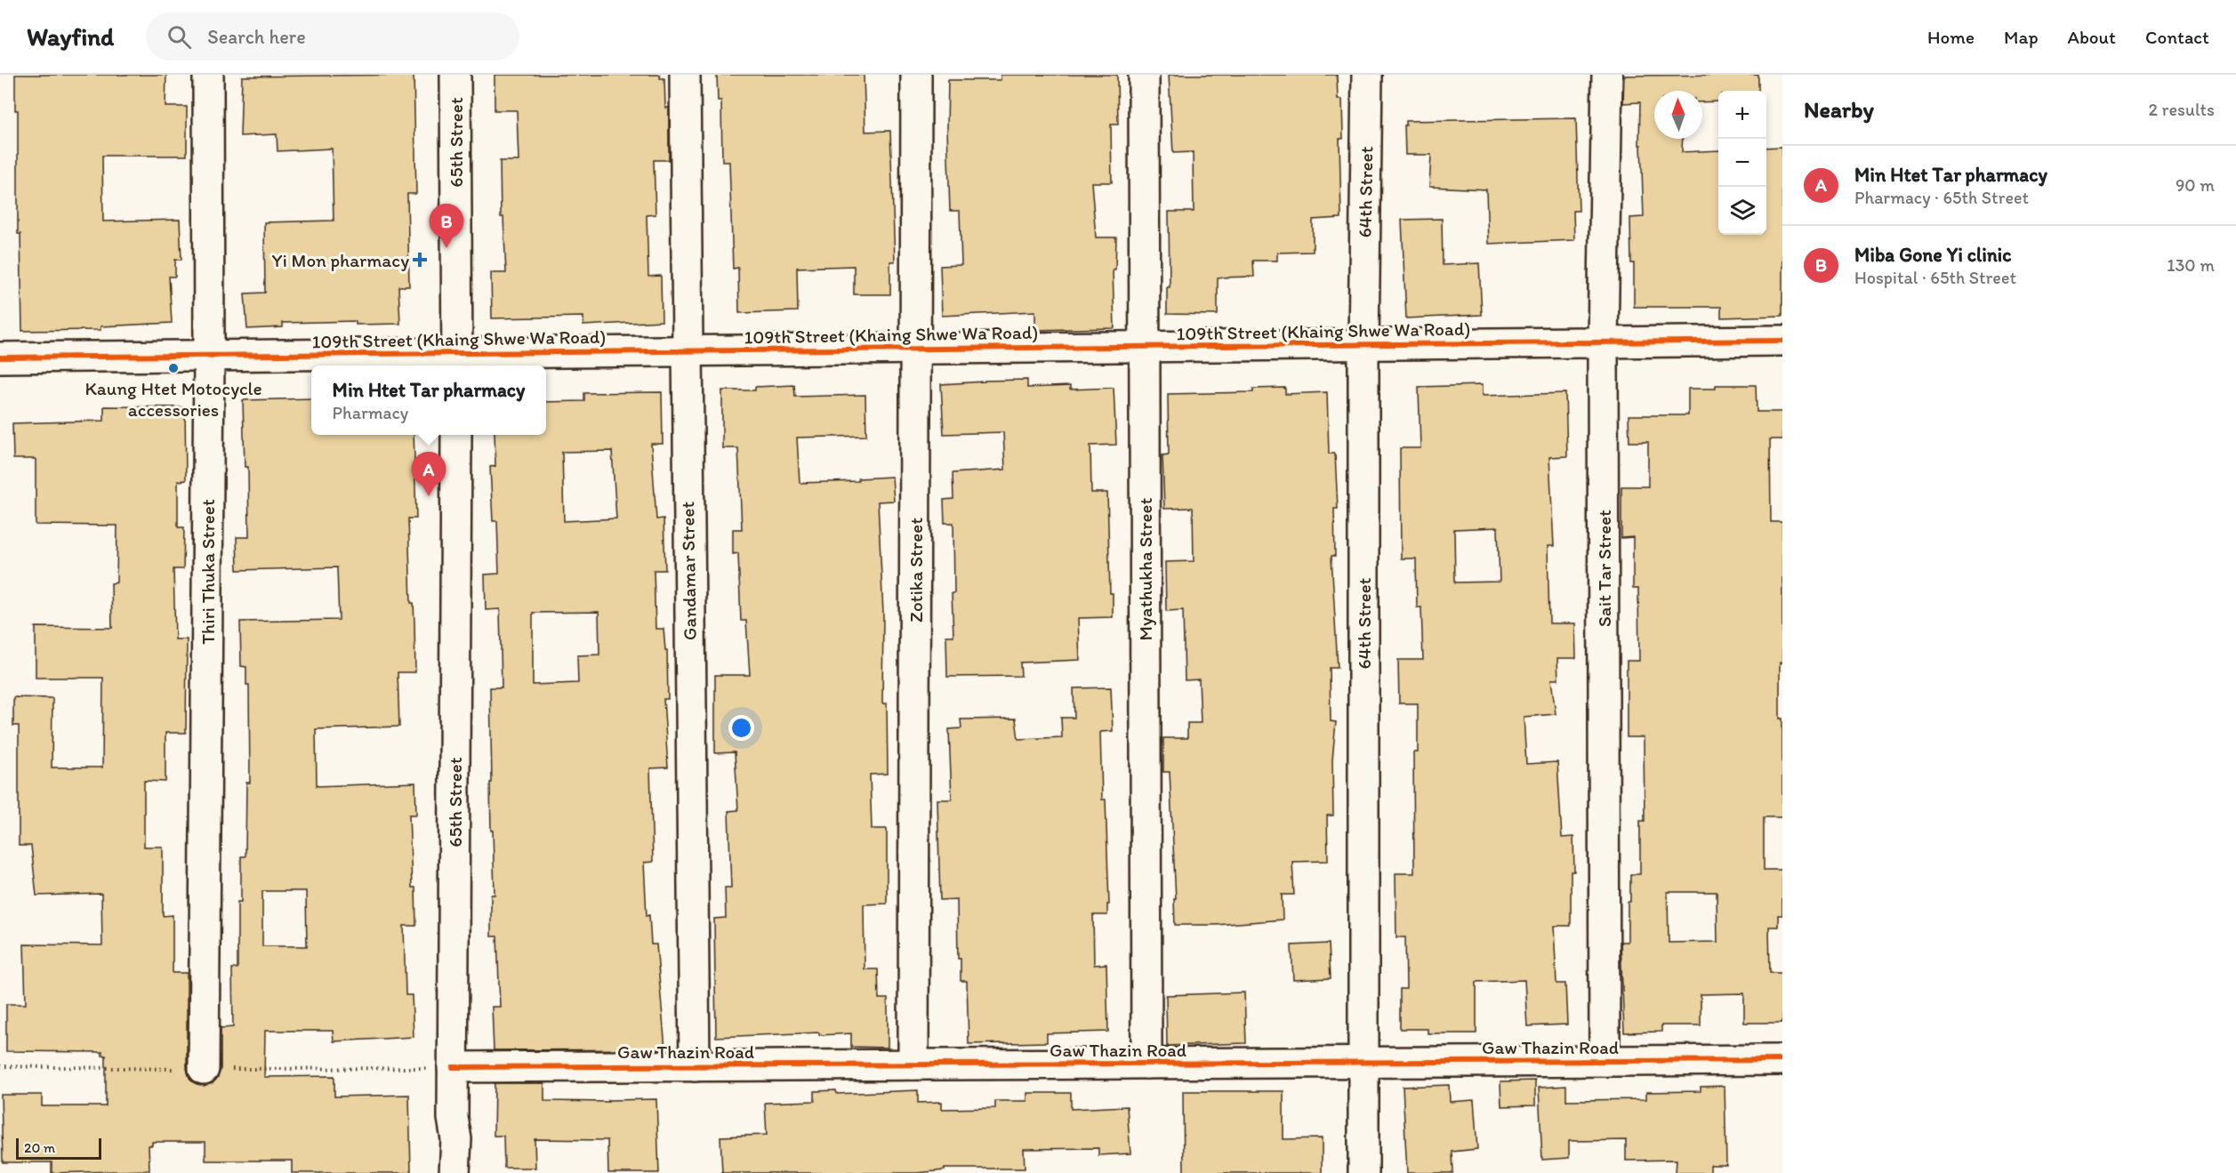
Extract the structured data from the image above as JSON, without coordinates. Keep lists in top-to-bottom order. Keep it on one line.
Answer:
{"streets":{"street":["65th Street","64th Street","109th Street (Khaing Shwe Wa Road)","Sait Tar Street","Myathukha Street","Zotika Street","Gandamar Street","Thiri Thuka Street","Gaw Thazin Road"]},"crossings":[["65th Street","109th Street (Khaing Shwe Wa Road)"],["65th Street","Gaw Thazin Road"],["64th Street","109th Street (Khaing Shwe Wa Road)"],["64th Street","Gaw Thazin Road"],["109th Street (Khaing Shwe Wa Road)","Sait Tar Street"],["109th Street (Khaing Shwe Wa Road)","Myathukha Street"],["109th Street (Khaing Shwe Wa Road)","Zotika Street"],["109th Street (Khaing Shwe Wa Road)","Gandamar Street"],["109th Street (Khaing Shwe Wa Road)","Thiri Thuka Street"],["Sait Tar Street","Gaw Thazin Road"],["Myathukha Street","Gaw Thazin Road"],["Zotika Street","Gaw Thazin Road"],["Gandamar Street","Gaw Thazin Road"]],"places":{"health":["Yi Mon pharmacy"],"other":["Kaung Htet Motocycle accessories"]},"scale_bar":"20 m","north":"top","page":{"header":"Wayfind","search":"Search here","nav":["Home","Map","About","Contact"],"heading":["Nearby","2 results"],"map_buttons":["+","−"],"list":[{"mark":"A","name":"Min Htet Tar pharmacy","note":"Pharmacy · 65th Street","value":"90 m"},{"mark":"B","name":"Miba Gone Yi clinic","note":"Hospital · 65th Street","value":"130 m"}],"pins":["B","A"],"popup":["Min Htet Tar pharmacy","Pharmacy"],"scale":"20 m"}}
